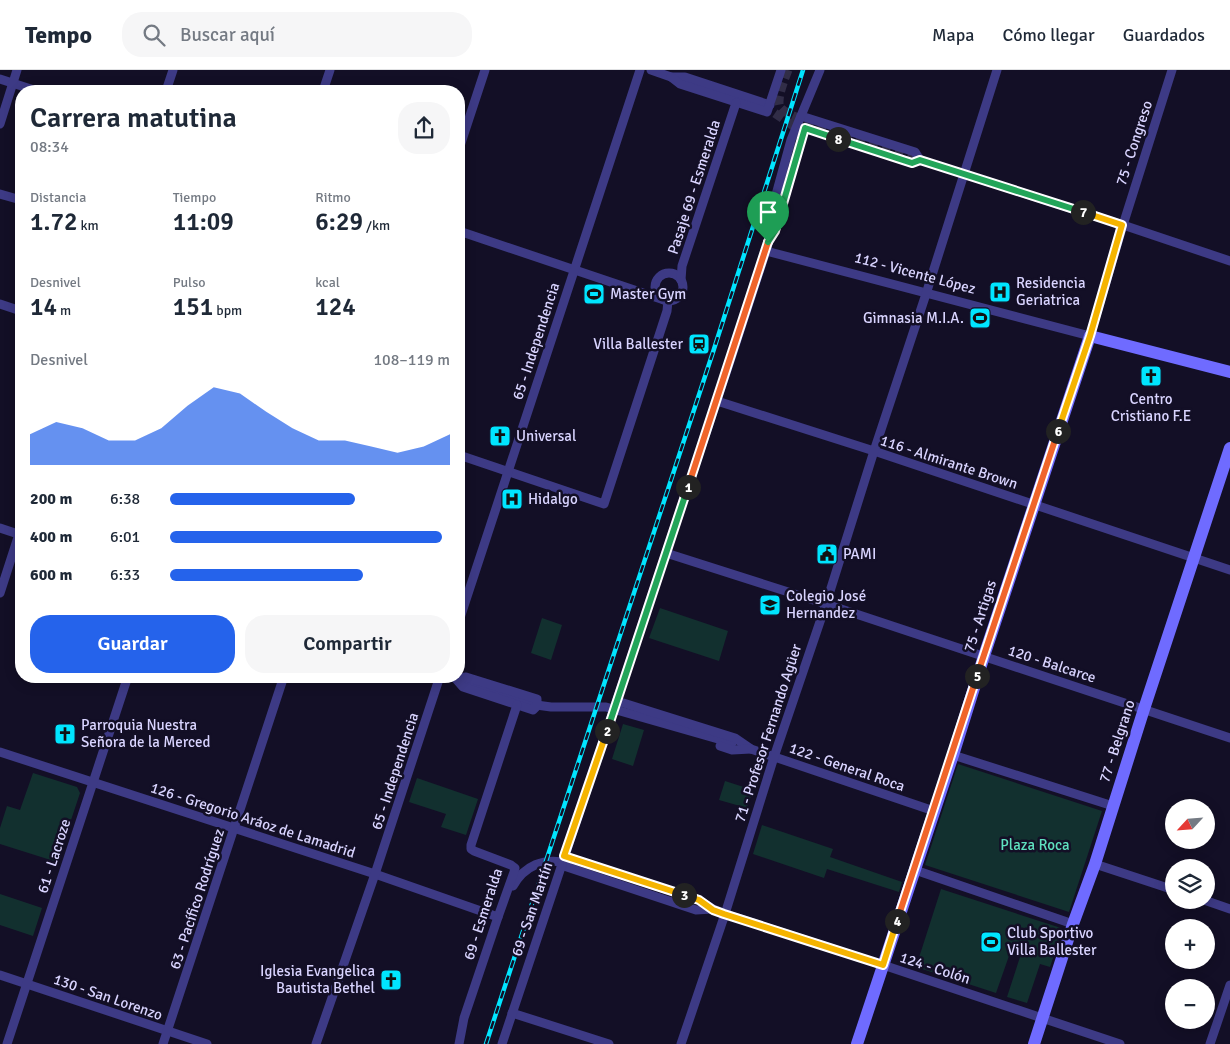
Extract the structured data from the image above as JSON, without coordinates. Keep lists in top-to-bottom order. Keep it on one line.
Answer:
{"streets":{"street":["75 - Congreso","Pasaje 69 - Esmeralda","112 - Vicente López","65 - Independencia","116 - Almirante Brown","75 - Artigas","120 - Balcarce","71 - Profesor Fernando Agüer","77 - Belgrano","122 - General Roca","126 - Gregorio Aráoz de Lamadrid","61 - Lacroze","63 - Pacífico Rodríguez","69 - San Martín","69 - Esmeralda","124 - Colón","130 - San Lorenzo"]},"crossings":[["75 - Congreso","75 - Artigas"],["112 - Vicente López","75 - Artigas"],["112 - Vicente López","71 - Profesor Fernando Agüer"],["112 - Vicente López","69 - San Martín"],["65 - Independencia","126 - Gregorio Aráoz de Lamadrid"],["116 - Almirante Brown","75 - Artigas"],["116 - Almirante Brown","71 - Profesor Fernando Agüer"],["116 - Almirante Brown","77 - Belgrano"],["116 - Almirante Brown","69 - San Martín"],["75 - Artigas","120 - Balcarce"],["75 - Artigas","122 - General Roca"],["75 - Artigas","124 - Colón"],["120 - Balcarce","71 - Profesor Fernando Agüer"],["120 - Balcarce","77 - Belgrano"],["120 - Balcarce","69 - San Martín"],["71 - Profesor Fernando Agüer","122 - General Roca"],["71 - Profesor Fernando Agüer","124 - Colón"],["77 - Belgrano","124 - Colón"],["122 - General Roca","69 - San Martín"],["126 - Gregorio Aráoz de Lamadrid","61 - Lacroze"],["126 - Gregorio Aráoz de Lamadrid","63 - Pacífico Rodríguez"],["126 - Gregorio Aráoz de Lamadrid","69 - Esmeralda"],["61 - Lacroze","130 - San Lorenzo"],["63 - Pacífico Rodríguez","130 - San Lorenzo"],["69 - San Martín","124 - Colón"]],"parks":["Plaza Roca"],"places":{"hospital":["Residencia Geriatrica","Hidalgo"],"sports":["Master Gym","Gimnasia M.I.A.","Club Sportivo Villa Ballester"],"station":["Villa Ballester"],"church":["Centro Cristiano F.E","Universal","Parroquia Nuestra Señora de la Merced","Iglesia Evangelica Bautista Bethel"],"public building":["PAMI"],"school or university":["Colegio José Hernandez"]},"north":"bottom left","page":{"header":"Tempo","search":"Buscar aquí","nav":["Mapa","Cómo llegar","Guardados"],"heading":["Carrera matutina","08:34"],"pins":["8","7","6","1","5","2","3","4"],"stats":[["Distancia","1.72 km"],["Tiempo","11:09"],["Ritmo","6:29 /km"],["Desnivel","14 m"],["Pulso","151 bpm"],["kcal","124"]],"chart":["Desnivel","108–119 m"],"list":[{"name":"200 m","note":"6:38"},{"name":"400 m","note":"6:01"},{"name":"600 m","note":"6:33"}],"buttons":["Guardar","Compartir"],"map_buttons":["+","−"]}}
